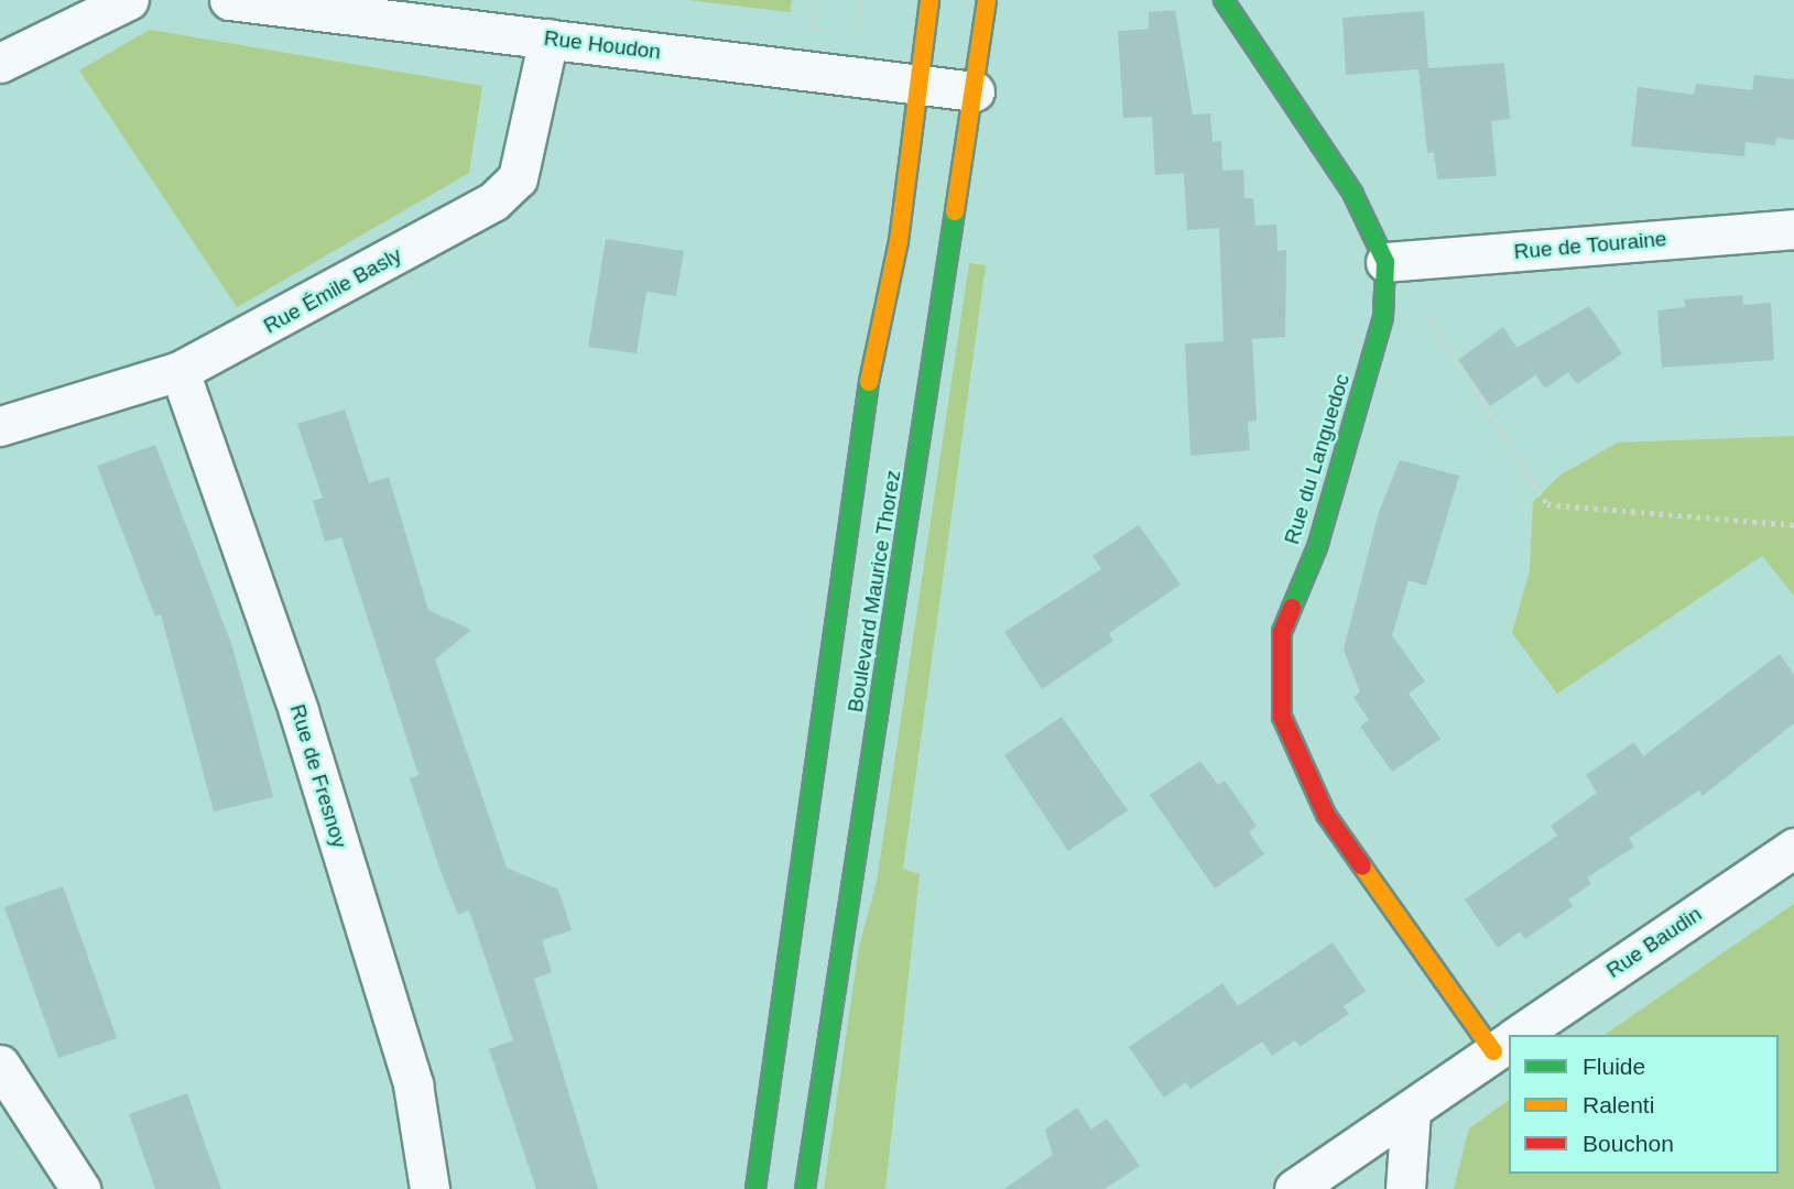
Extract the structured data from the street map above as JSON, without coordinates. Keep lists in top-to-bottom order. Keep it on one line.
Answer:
{"streets":{"street":["Rue Houdon","Rue de Touraine","Rue Émile Basly","Rue du Languedoc","Boulevard Maurice Thorez","Rue de Fresnoy","Rue Baudin"]},"crossings":[["Rue Houdon","Rue Émile Basly"],["Rue Houdon","Boulevard Maurice Thorez"],["Rue de Touraine","Rue du Languedoc"],["Rue Émile Basly","Rue de Fresnoy"],["Rue du Languedoc","Rue Baudin"]],"legend":["Fluide","Ralenti","Bouchon"]}
